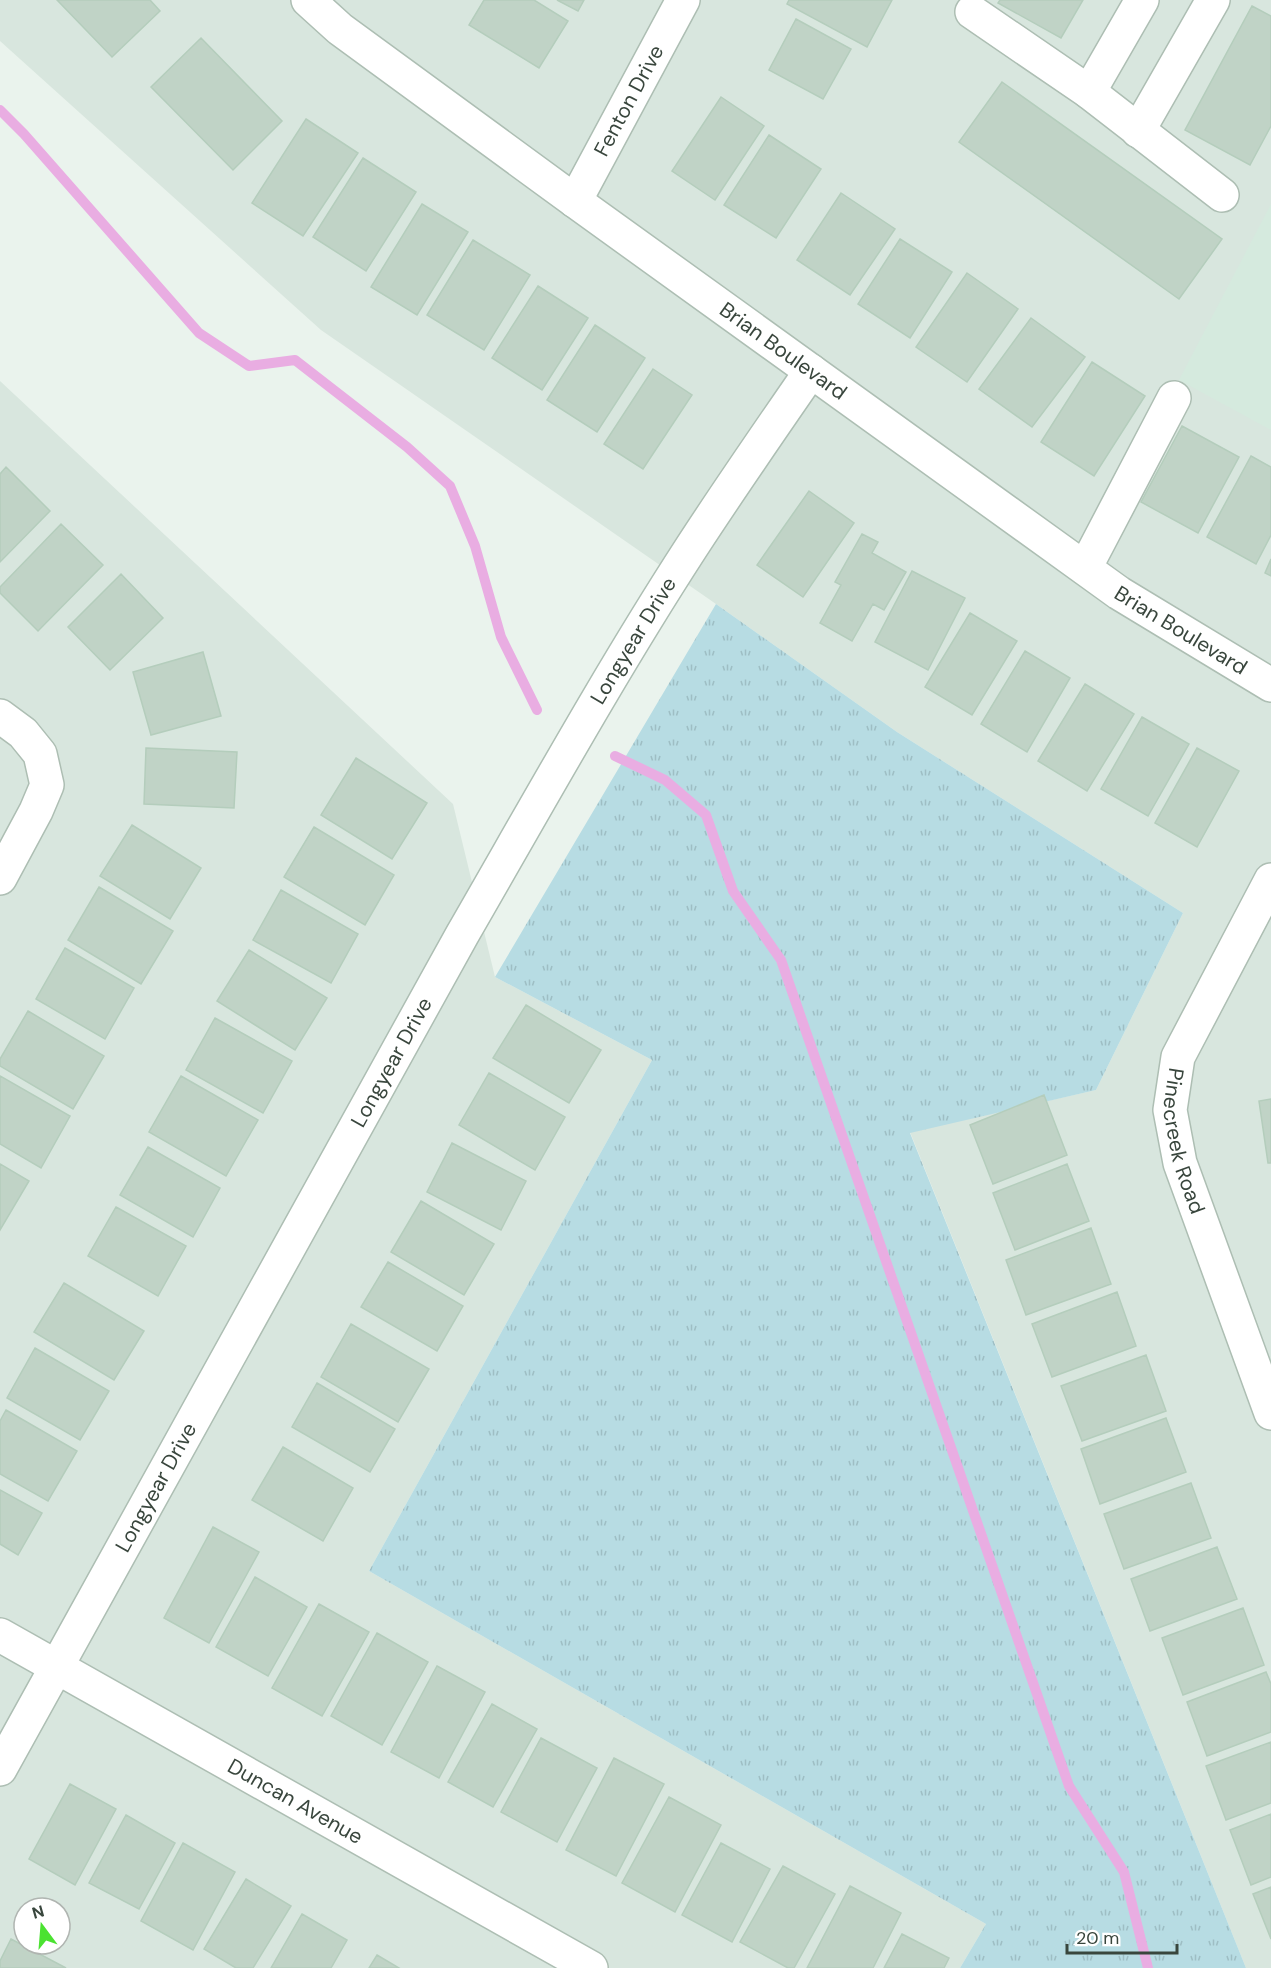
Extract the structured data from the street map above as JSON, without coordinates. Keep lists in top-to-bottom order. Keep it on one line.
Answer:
{"streets":{"street":["Fenton Drive","Brian Boulevard","Longyear Drive","Pinecreek Road","Duncan Avenue"]},"crossings":[["Fenton Drive","Brian Boulevard"],["Brian Boulevard","Longyear Drive"],["Longyear Drive","Duncan Avenue"]],"scale_bar":"20 m","north":"top"}
